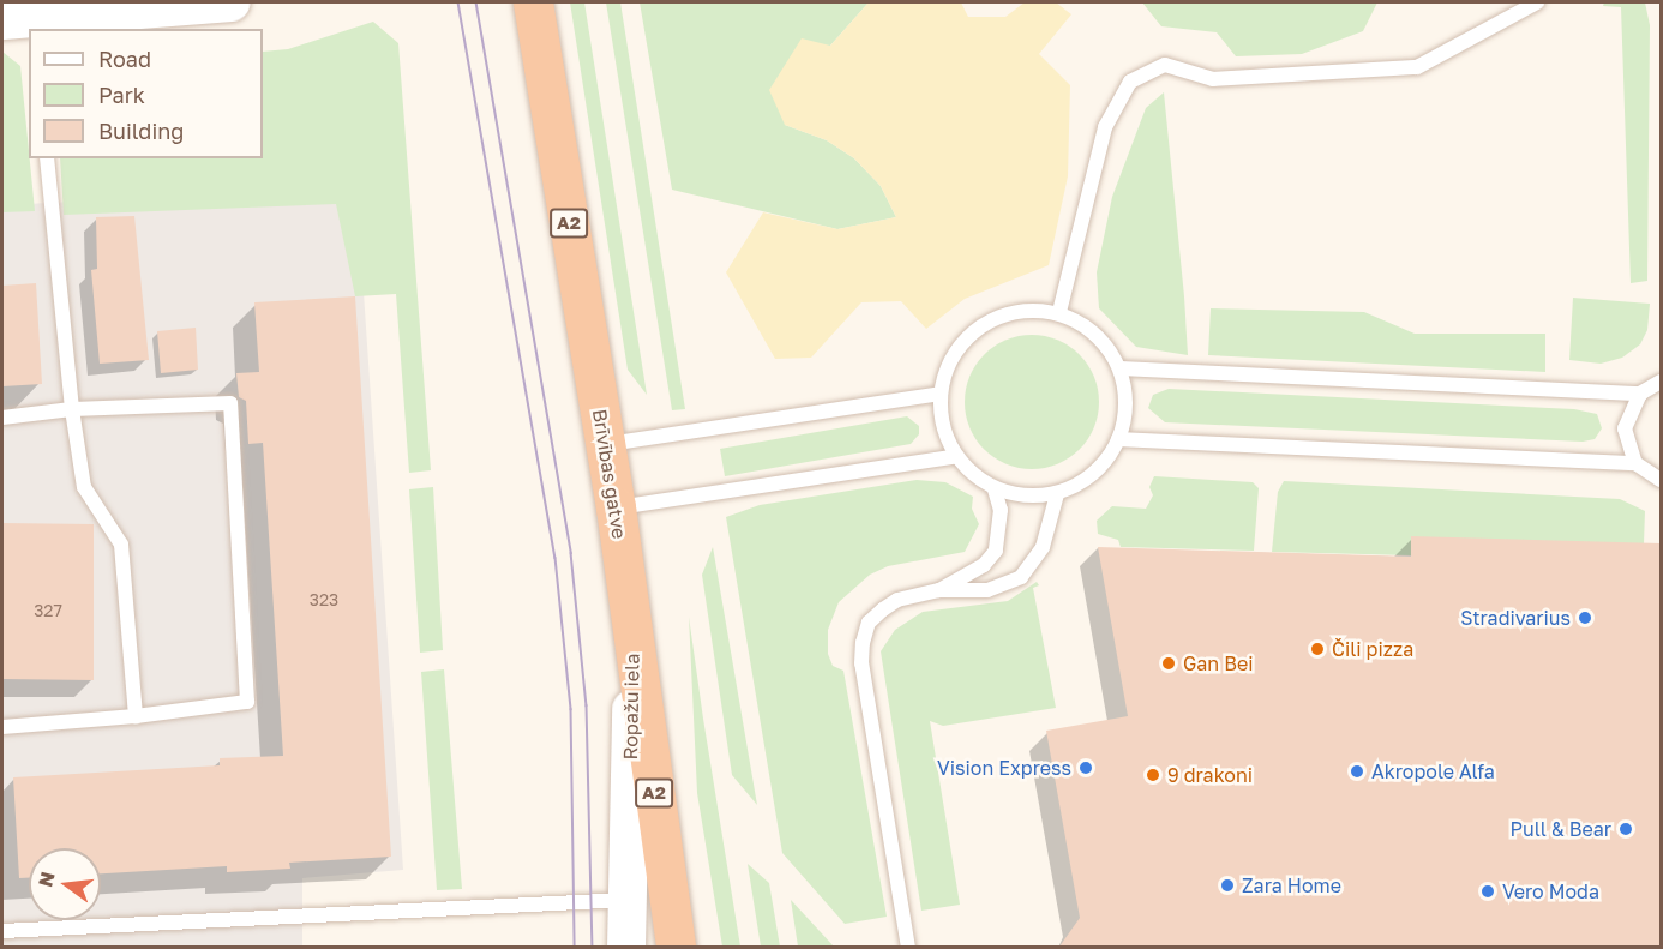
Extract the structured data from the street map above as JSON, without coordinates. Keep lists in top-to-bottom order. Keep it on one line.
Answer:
{"streets":{"highway":["A2","Brīvības gatve"],"street":["Ropažu iela"]},"crossings":[["Brīvības gatve","Ropažu iela"]],"places":["Stradivarius","Čili pizza","Gan Bei","Vision Express","Akropole Alfa","9 drakoni","Pull & Bear","Zara Home","Vero Moda"],"house_numbers":["323","327"],"legend":["Road","Park","Building"],"north":"left"}
